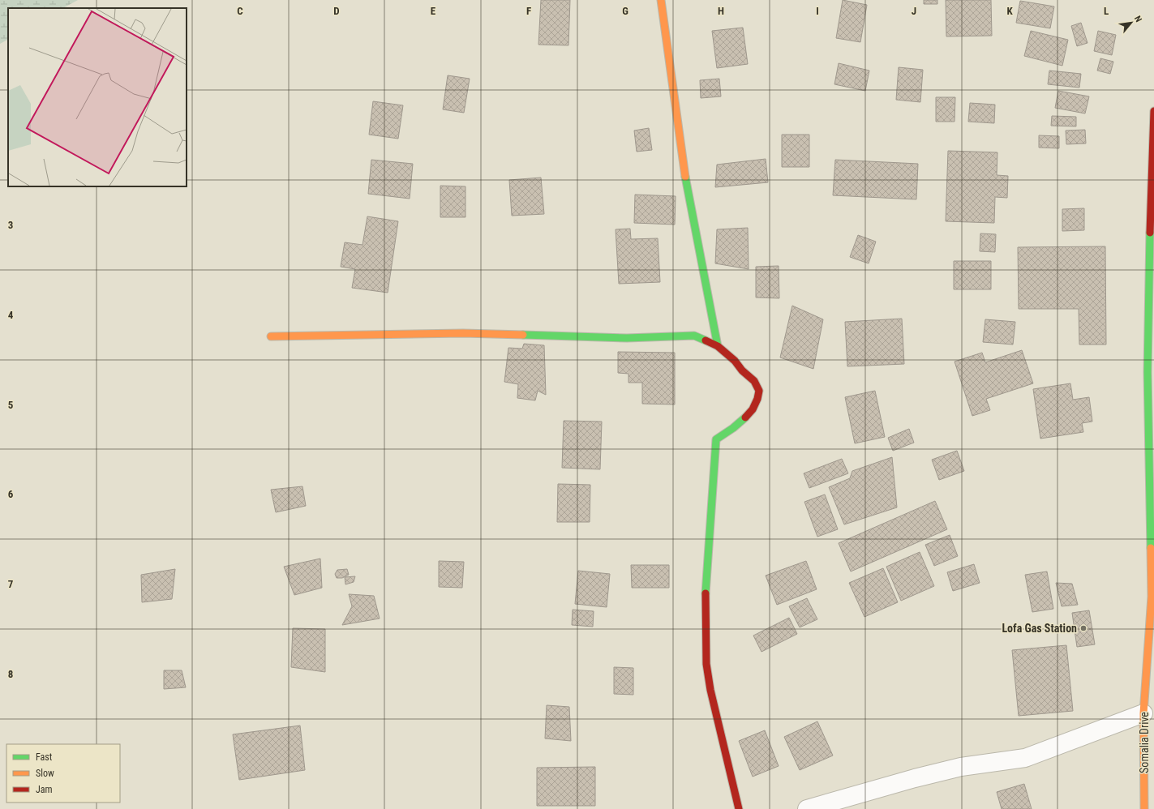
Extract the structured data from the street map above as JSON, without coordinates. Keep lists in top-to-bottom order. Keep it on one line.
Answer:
{"streets":{"street":["Somalia Drive"]},"places":["Lofa Gas Station"],"legend":["Fast","Slow","Jam"],"north":"top right","grid":{"columns":["C","D","E","F","G","H","I","J","K","L"],"rows":["3","4","5","6","7","8"]}}
